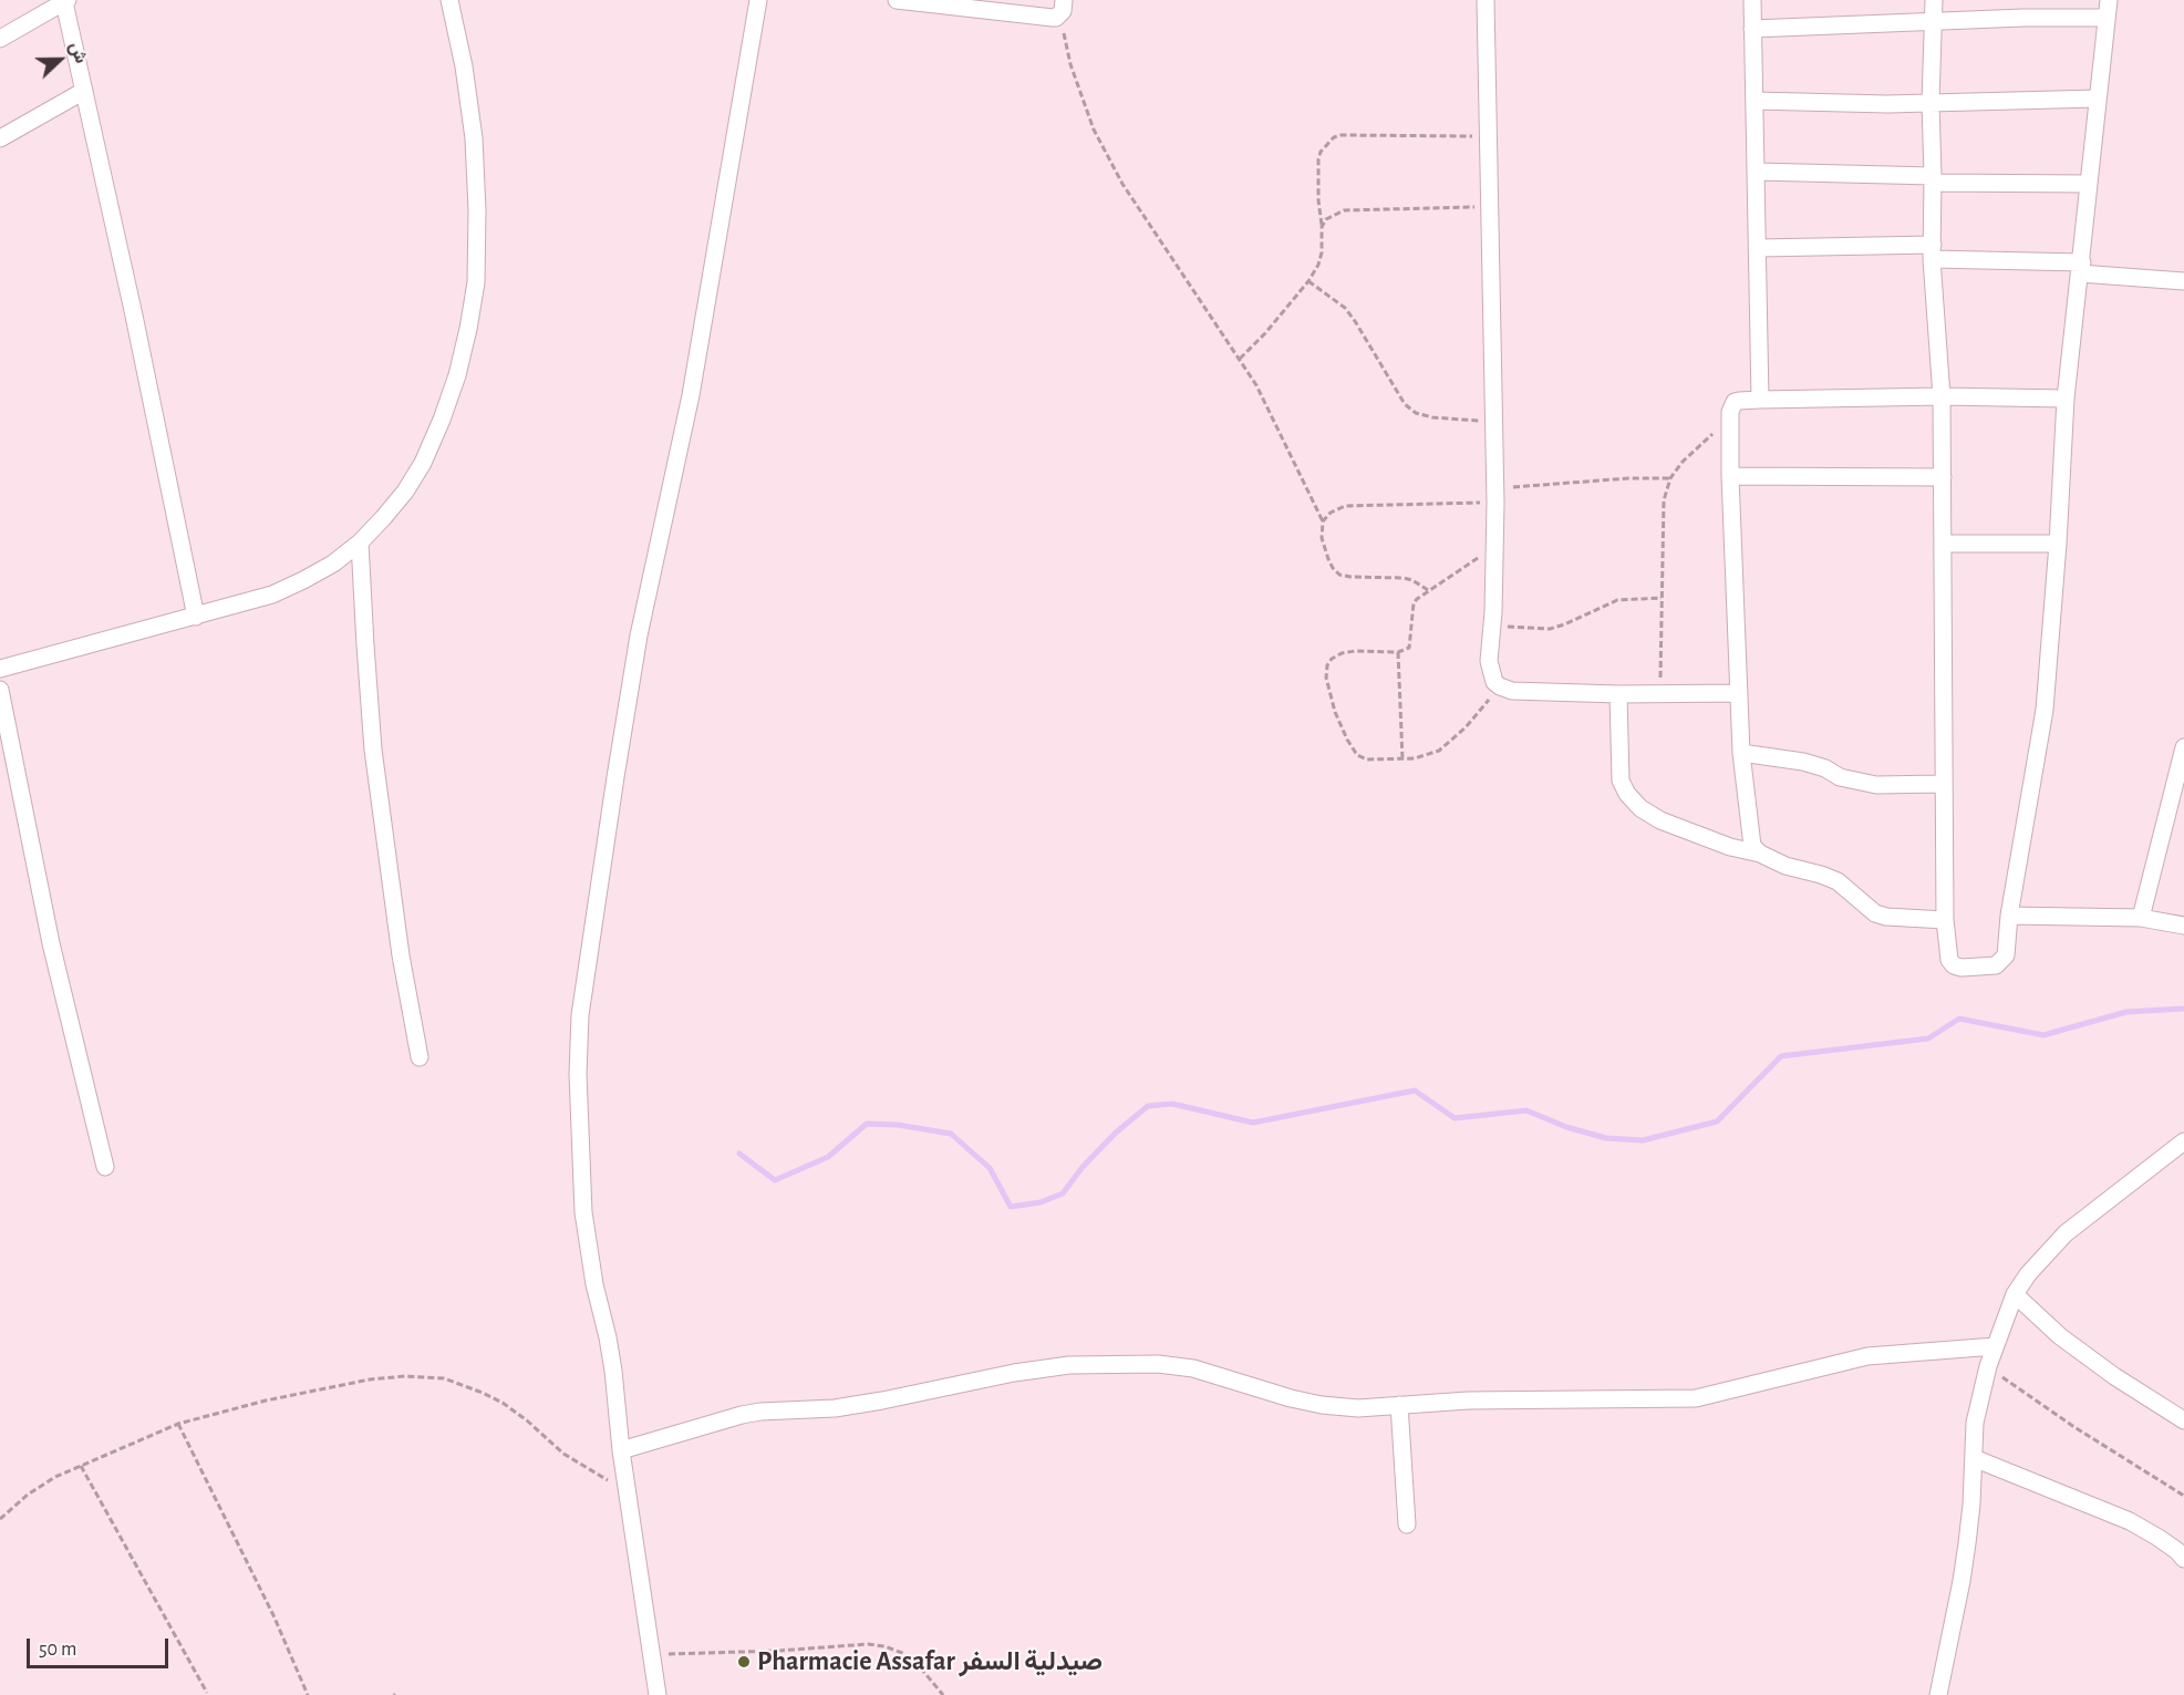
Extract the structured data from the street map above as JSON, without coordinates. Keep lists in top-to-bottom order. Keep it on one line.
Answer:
{"places":["Pharmacie Assafar صيدلية السفر"],"scale_bar":"50 m","north":"right"}
